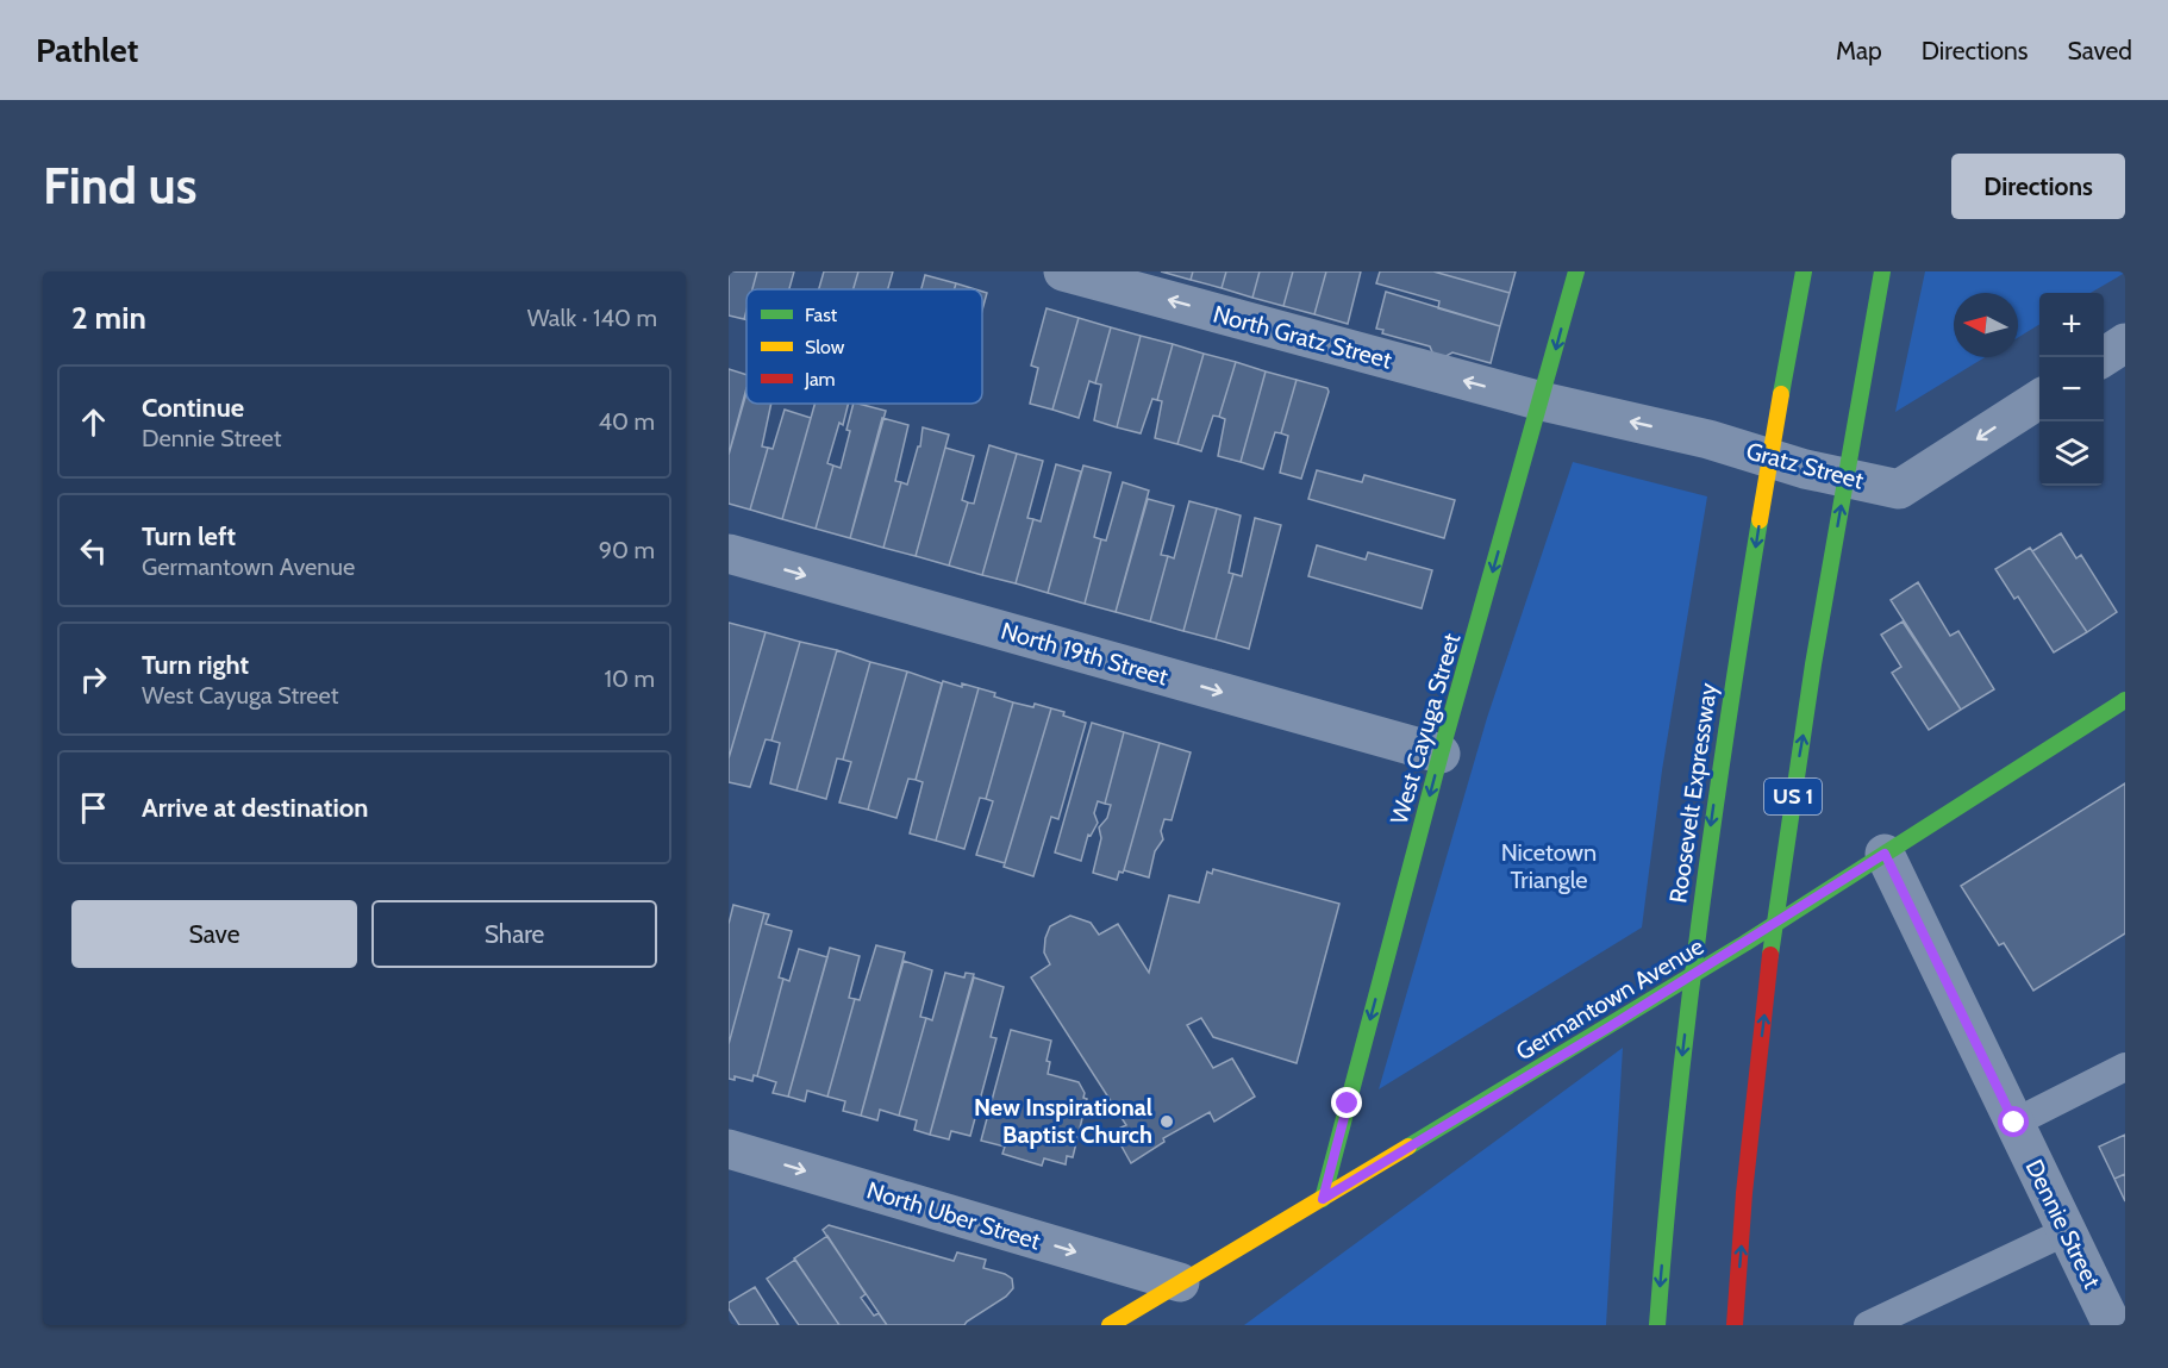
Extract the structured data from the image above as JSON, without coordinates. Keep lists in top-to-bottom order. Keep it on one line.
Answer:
{"streets":{"main road":["West Cayuga Street","Roosevelt Expressway","US 1","Germantown Avenue"],"street":["North Gratz Street","Gratz Street","North 19th Street","North Uber Street","Dennie Street"]},"crossings":[["North Gratz Street","Gratz Street"],["North Gratz Street","West Cayuga Street"],["Gratz Street","West Cayuga Street"],["North 19th Street","West Cayuga Street"],["West Cayuga Street","Germantown Avenue"],["Germantown Avenue","North Uber Street"],["Germantown Avenue","Dennie Street"]],"one_way":["North Gratz Street","Gratz Street","North 19th Street","West Cayuga Street","North Uber Street"],"parks":["Nicetown Triangle"],"places":["New Inspirational Baptist Church"],"legend":["Fast","Slow","Jam"],"north":"left","page":{"header":"Pathlet","nav":["Map","Directions","Saved"],"buttons":["Directions",["Save","Share"]],"title":"Find us","heading":["2 min","Walk · 140 m"],"map_buttons":["+","−"],"list":[["Continue","Dennie Street","40 m"],["Turn left","Germantown Avenue","90 m"],["Turn right","West Cayuga Street","10 m"],"Arrive at destination"]}}
